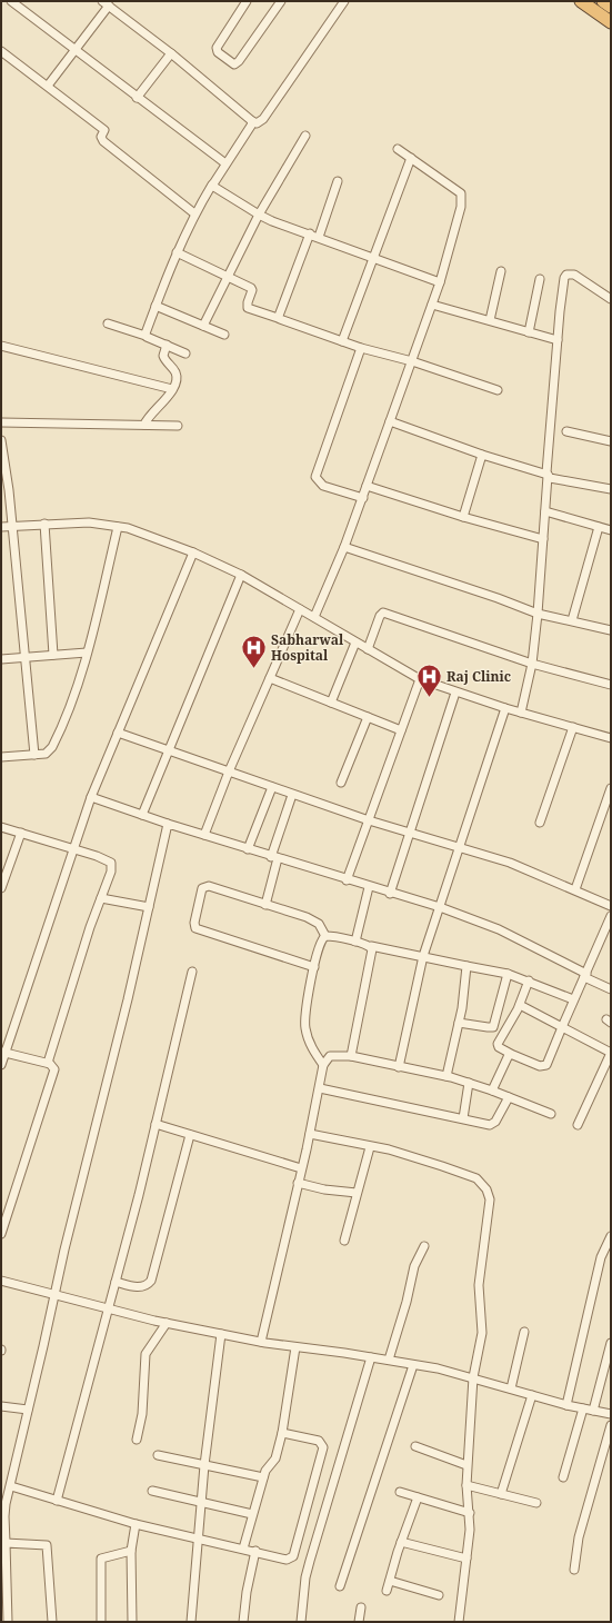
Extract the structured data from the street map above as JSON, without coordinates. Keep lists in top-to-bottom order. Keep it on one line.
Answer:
{"places":{"hospital":["Sabharwal Hospital","Raj Clinic"]}}
